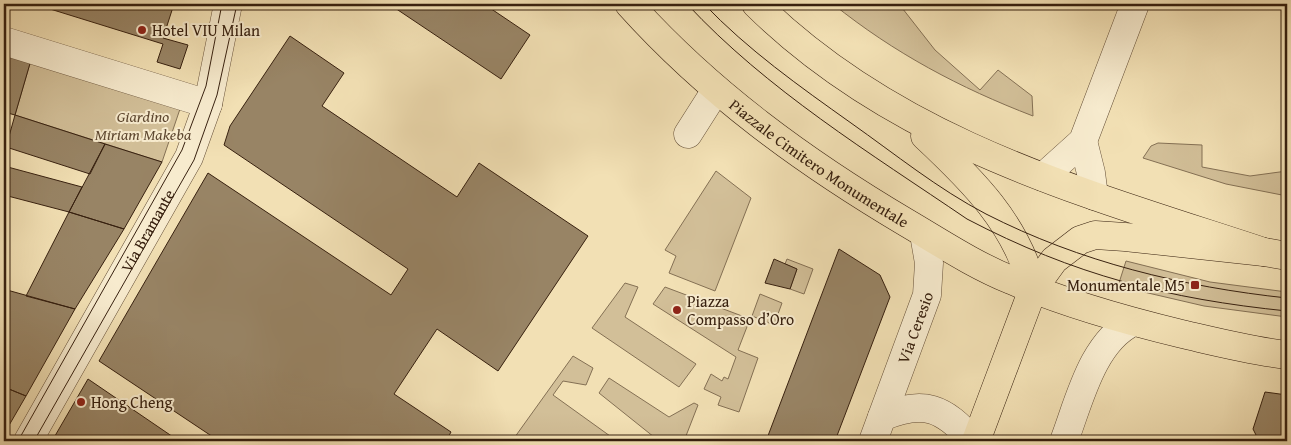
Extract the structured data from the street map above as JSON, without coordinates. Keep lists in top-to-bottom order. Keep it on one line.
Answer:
{"streets":{"main road":["Piazzale Cimitero Monumentale","Via Ceresio"],"street":["Via Bramante"]},"crossings":[["Piazzale Cimitero Monumentale","Via Ceresio"]],"parks":["Giardino Miriam Makeba"],"places":{"other":["Hotel VIU Milan","Piazza Compasso d’Oro","Hong Cheng"],"transit":["Monumentale M5"]}}
